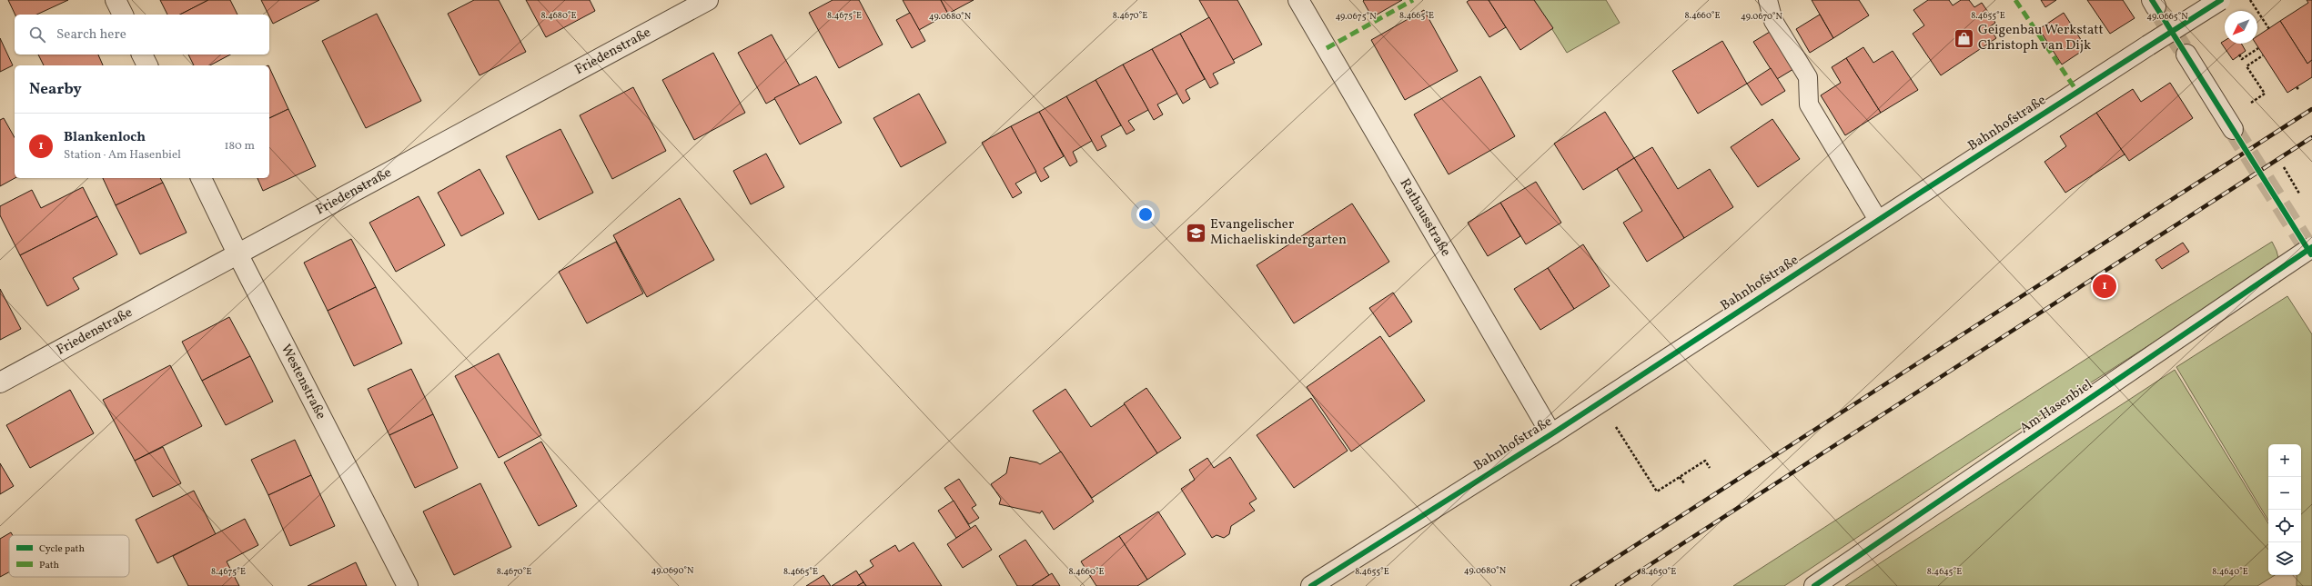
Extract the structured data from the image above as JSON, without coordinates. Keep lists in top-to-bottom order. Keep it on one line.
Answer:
{"streets":{"street":["Friedenstraße","Bahnhofstraße","Rathausstraße","Westenstraße","Am Hasenbiel"]},"crossings":[["Friedenstraße","Westenstraße"],["Bahnhofstraße","Rathausstraße"]],"places":{"shop":["Geigenbau Werkstatt Christoph van Dijk"],"school or university":["Evangelischer Michaeliskindergarten"]},"legend":["Cycle path","Path"],"north":"bottom left","page":{"search":"Search here","heading":"Nearby","list":[{"mark":"1","name":"Blankenloch","note":"Station · Am Hasenbiel","value":"180 m"}],"pins":"1","map_buttons":["+","−"]},"coordinates":["8.4680°E","8.4675°E","8.4670°E","8.4665°E","8.4660°E","8.4655°E","49.0680°N","49.0675°N","49.0670°N","49.0665°N","49.0690°N","8.4650°E","8.4645°E","8.4640°E"]}
